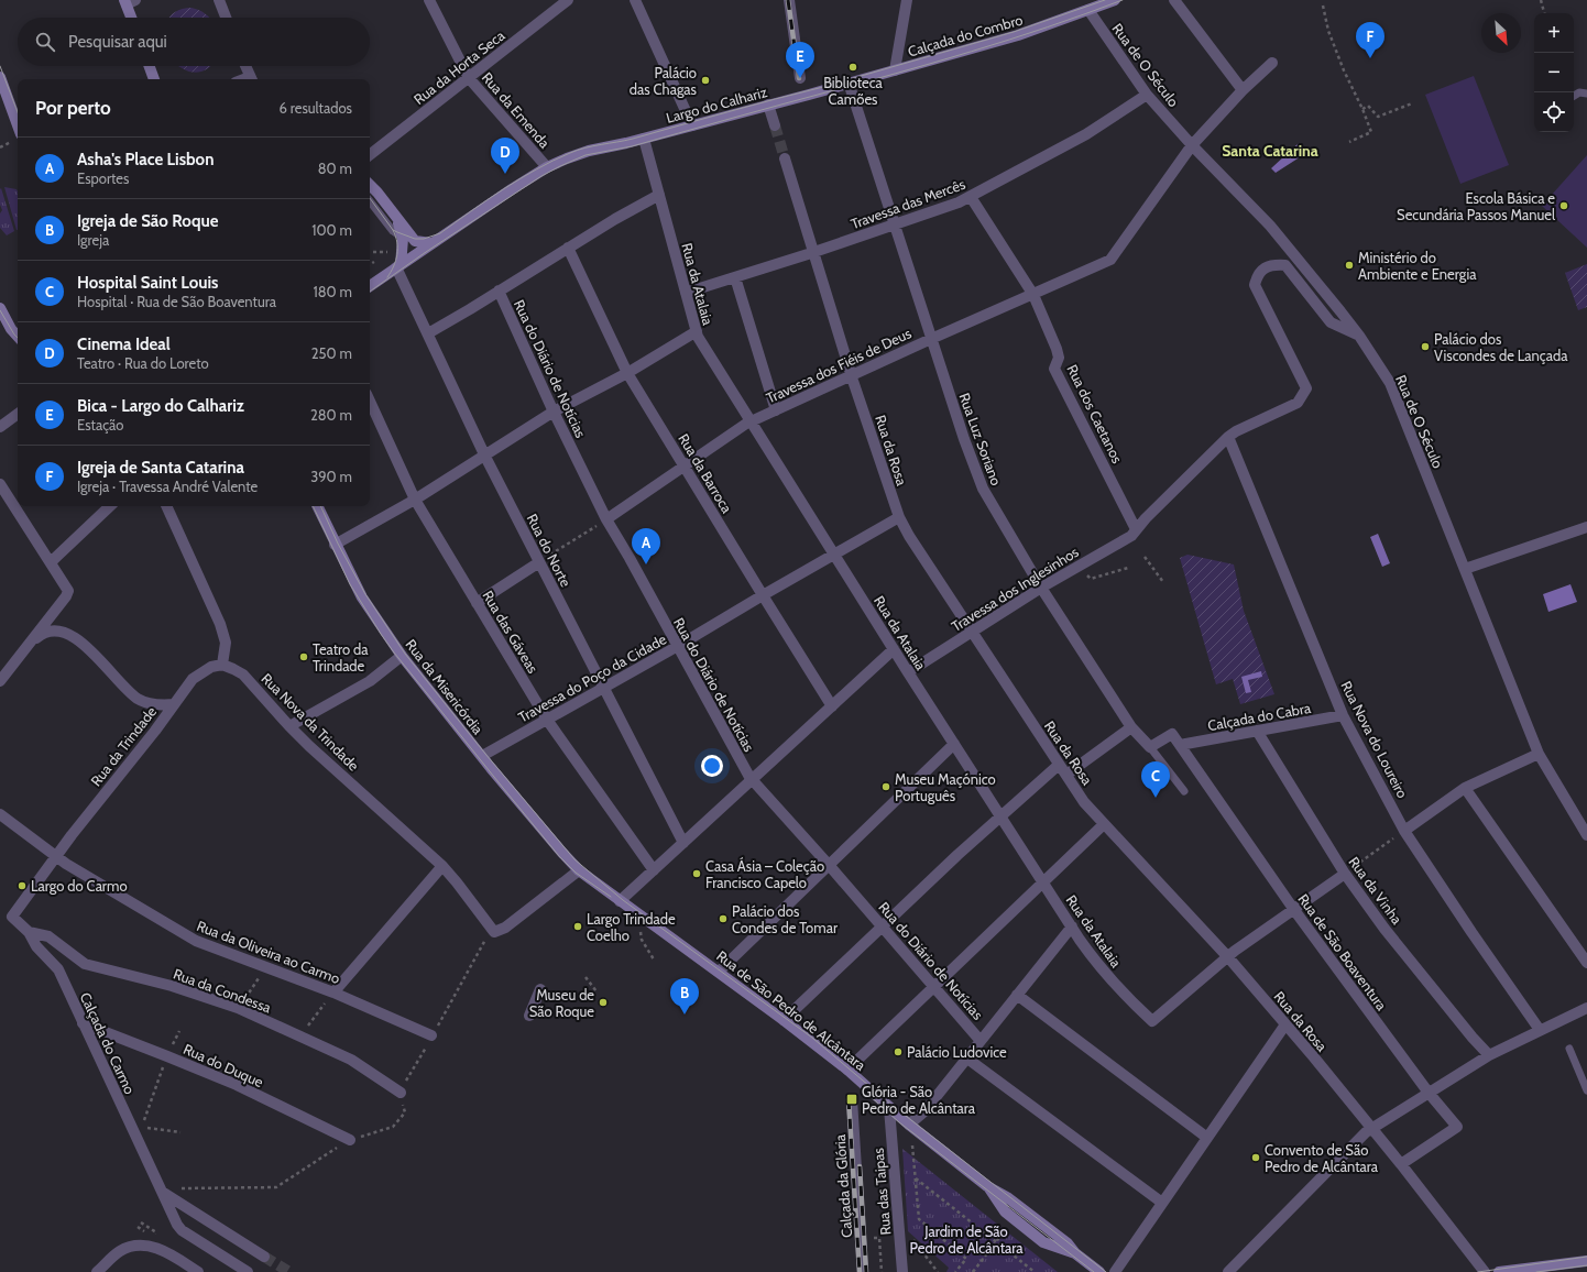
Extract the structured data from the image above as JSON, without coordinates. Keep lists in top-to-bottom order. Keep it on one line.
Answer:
{"streets":{"main road":["Calçada do Combro","Largo do Calhariz","Rua da Misericórdia","Rua de São Pedro de Alcântara"],"street":["Rua de O Século","Rua da Horta Seca","Rua da Emenda","Travessa das Mercês","Rua da Atalaia","Travessa dos Fiéis de Deus","Rua do Diário de Notícias","Rua dos Caetanos","Rua Luz Soriano","Rua da Rosa","Rua da Barroca","Rua do Norte","Travessa dos Inglesinhos","Rua das Gáveas","Travessa do Poço da Cidade","Calçada do Cabra","Rua Nova da Trindade","Rua Nova do Loureiro","Rua da Trindade","Rua da Vinha","Rua da Oliveira ao Carmo","Rua de São Boaventura","Rua da Condessa","Calçada do Carmo","Rua do Duque","Calçada da Glória","Rua das Taipas"]},"crossings":[["Calçada do Combro","Rua de O Século"],["Calçada do Combro","Largo do Calhariz"],["Calçada do Combro","Rua Luz Soriano"],["Rua de O Século","Travessa das Mercês"],["Rua de O Século","Travessa dos Fiéis de Deus"],["Rua de O Século","Travessa dos Inglesinhos"],["Rua da Horta Seca","Rua da Emenda"],["Largo do Calhariz","Rua da Emenda"],["Largo do Calhariz","Rua da Atalaia"],["Largo do Calhariz","Rua Luz Soriano"],["Largo do Calhariz","Rua do Norte"],["Travessa das Mercês","Rua da Atalaia"],["Travessa das Mercês","Rua dos Caetanos"],["Travessa das Mercês","Rua Luz Soriano"],["Travessa das Mercês","Rua da Rosa"],["Rua da Atalaia","Travessa dos Fiéis de Deus"],["Rua da Atalaia","Rua da Rosa"],["Rua da Atalaia","Travessa dos Inglesinhos"],["Rua da Atalaia","Travessa do Poço da Cidade"],["Travessa dos Fiéis de Deus","Rua do Diário de Notícias"],["Travessa dos Fiéis de Deus","Rua dos Caetanos"],["Travessa dos Fiéis de Deus","Rua Luz Soriano"],["Travessa dos Fiéis de Deus","Rua da Rosa"],["Travessa dos Fiéis de Deus","Rua da Barroca"],["Rua do Diário de Notícias","Travessa do Poço da Cidade"],["Rua dos Caetanos","Travessa dos Inglesinhos"],["Rua Luz Soriano","Travessa dos Inglesinhos"],["Rua Luz Soriano","Rua de São Boaventura"],["Rua da Rosa","Travessa dos Inglesinhos"],["Rua da Rosa","Travessa do Poço da Cidade"],["Rua da Rosa","Rua de São Boaventura"],["Rua da Barroca","Travessa do Poço da Cidade"],["Rua do Norte","Travessa do Poço da Cidade"],["Travessa dos Inglesinhos","Rua Nova do Loureiro"],["Rua das Gáveas","Travessa do Poço da Cidade"],["Travessa do Poço da Cidade","Rua da Misericórdia"],["Calçada do Cabra","Rua Nova do Loureiro"],["Calçada do Cabra","Rua da Vinha"],["Calçada do Cabra","Rua de São Boaventura"],["Rua Nova da Trindade","Rua da Trindade"],["Rua da Trindade","Rua da Oliveira ao Carmo"],["Rua da Trindade","Calçada do Carmo"],["Rua da Oliveira ao Carmo","Calçada do Carmo"],["Rua da Condessa","Calçada do Carmo"],["Rua de São Pedro de Alcântara","Rua das Taipas"],["Calçada do Carmo","Rua do Duque"]],"districts":["Santa Catarina"],"parks":["Jardim de São Pedro de Alcântara"],"places":{"other":["Biblioteca Camões","Palácio das Chagas","Escola Básica e Secundária Passos Manuel","Ministério do Ambiente e Energia","Palácio dos Viscondes de Lançada","Teatro da Trindade","Museu Maçónico Português","Casa Ásia – Coleção Francisco Capelo","Largo do Carmo","Palácio dos Condes de Tomar","Largo Trindade Coelho","Museu de São Roque","Palácio Ludovice","Convento de São Pedro de Alcântara"],"transit":["Glória - São Pedro de Alcântara"]},"north":"bottom right","page":{"map_buttons":["+","−"],"search":"Pesquisar aqui","pins":["F","E","D","A","C","B"],"heading":["Por perto","6 resultados"],"list":[{"mark":"A","name":"Asha's Place Lisbon","note":"Esportes","value":"80 m"},{"mark":"B","name":"Igreja de São Roque","note":"Igreja","value":"100 m"},{"mark":"C","name":"Hospital Saint Louis","note":"Hospital · Rua de São Boaventura","value":"180 m"},{"mark":"D","name":"Cinema Ideal","note":"Teatro · Rua do Loreto","value":"250 m"},{"mark":"E","name":"Bica - Largo do Calhariz","note":"Estação","value":"280 m"},{"mark":"F","name":"Igreja de Santa Catarina","note":"Igreja · Travessa André Valente","value":"390 m"}]}}
